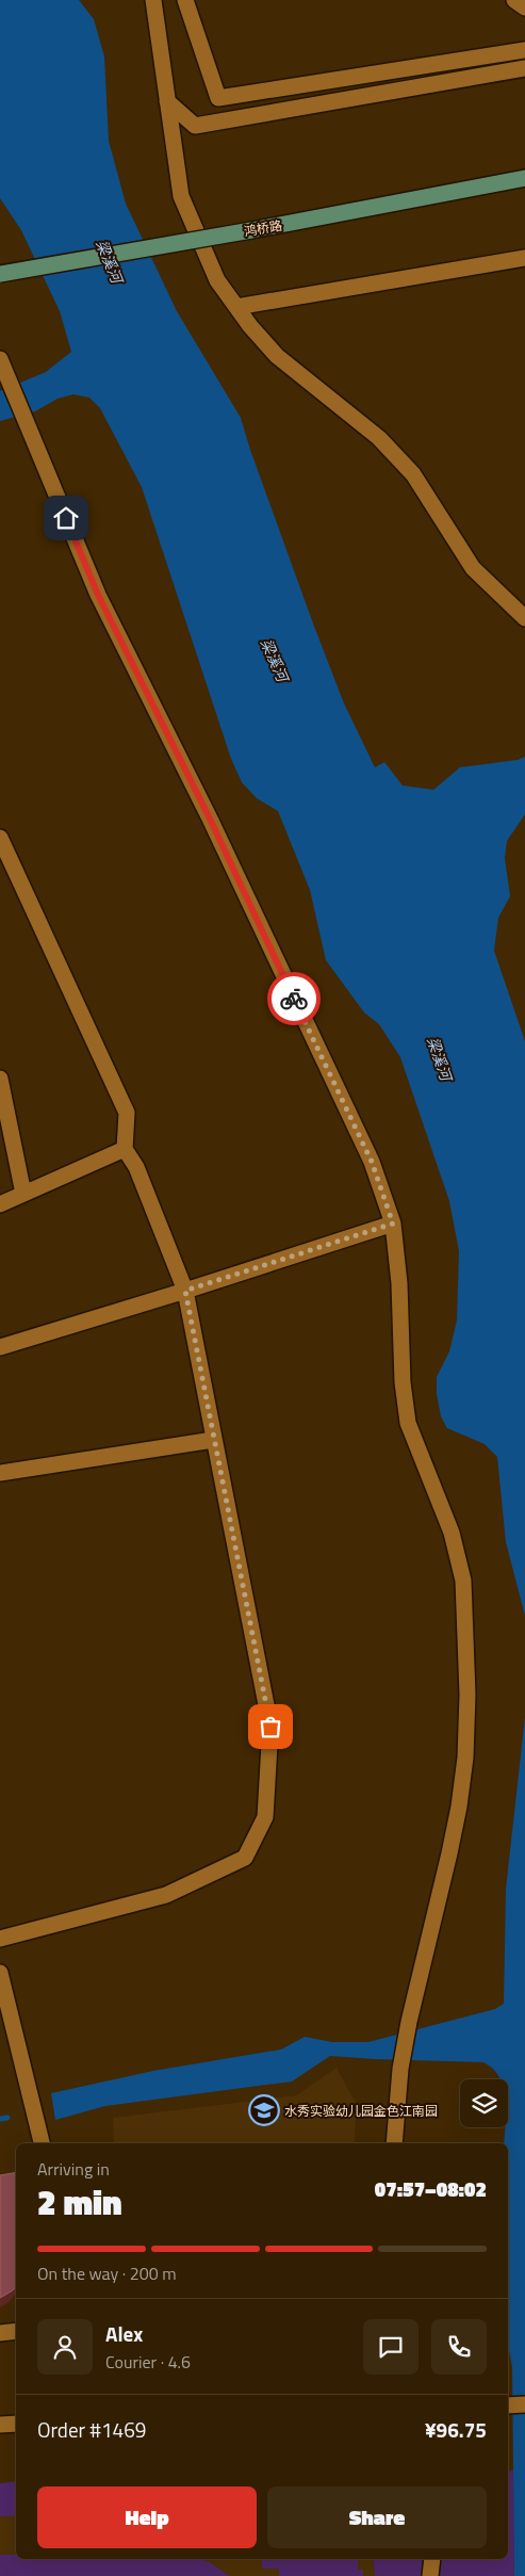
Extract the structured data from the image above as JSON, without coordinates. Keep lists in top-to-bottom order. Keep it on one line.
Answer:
{"streets":{"main road":["鸿桥路"]},"water":["梁溪河"],"places":{"school or university":["水秀实验幼儿园金色江南园"]},"page":{"heading":["2 min","Arriving in","07:57–08:02"],"panel":["Alex","Courier · 4.6","Order #1469","¥96.75"],"bar":"On the way · 200 m","buttons":["Help","Share"]}}
